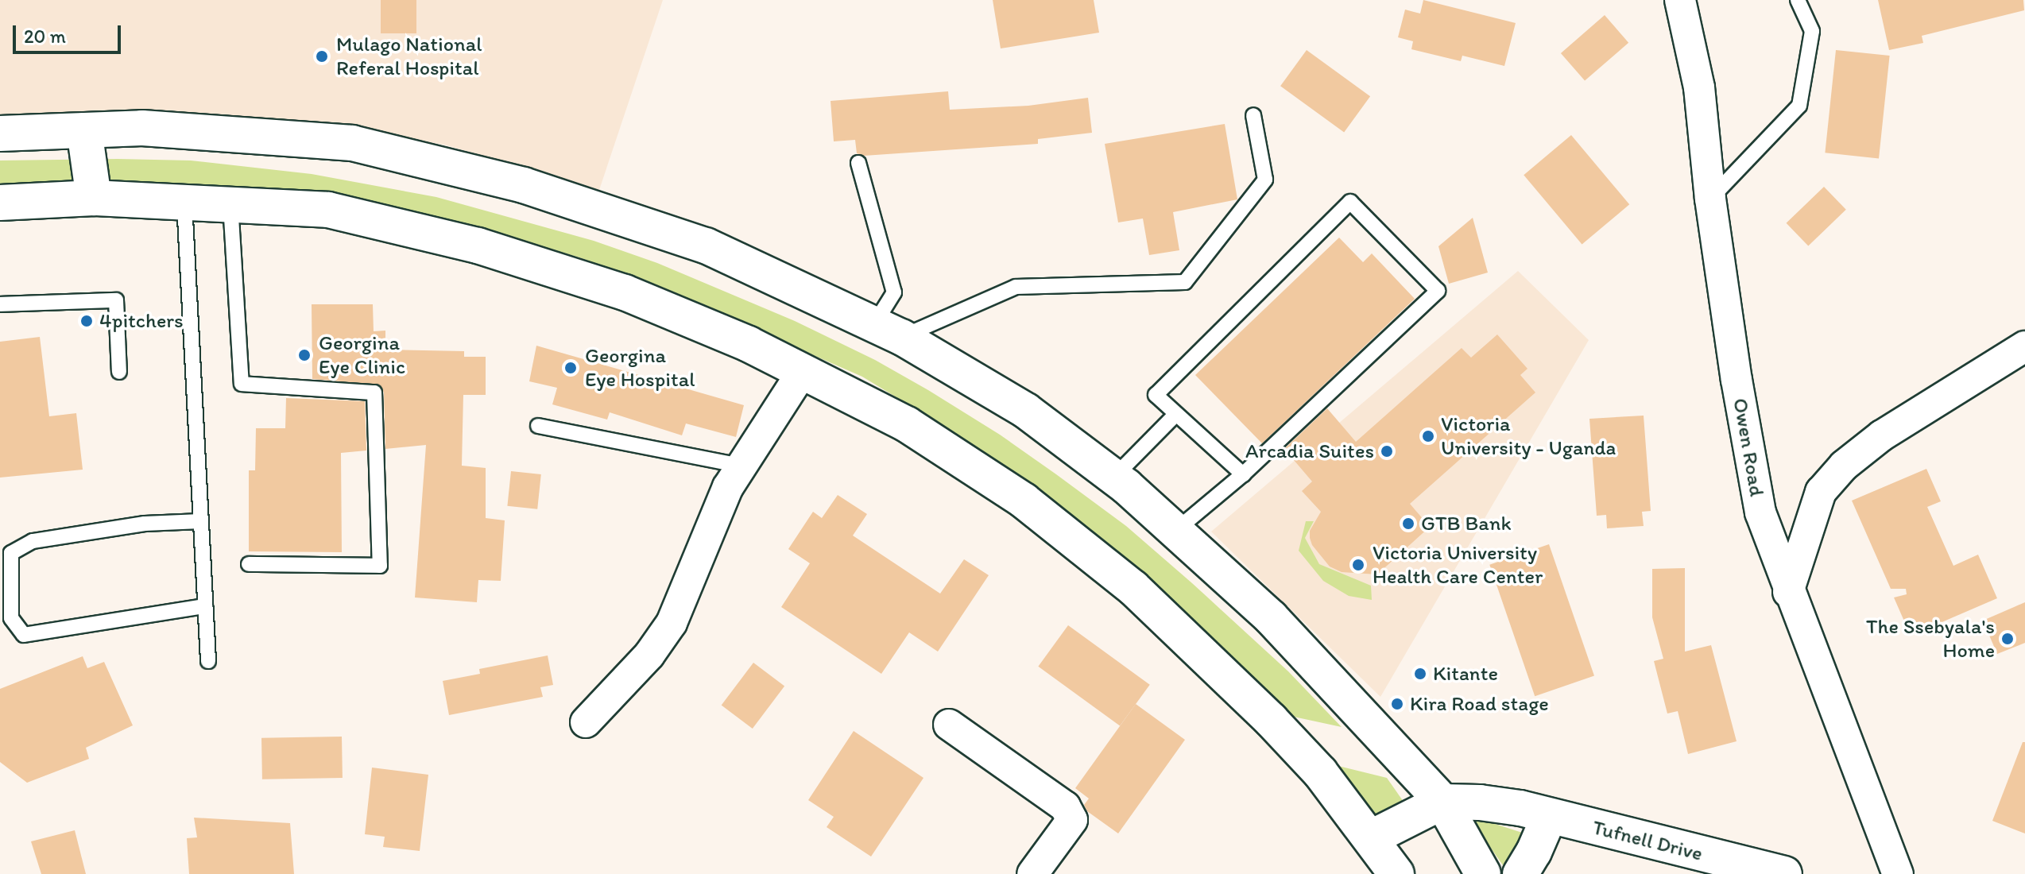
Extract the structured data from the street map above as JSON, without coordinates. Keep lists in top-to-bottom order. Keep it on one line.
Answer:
{"streets":{"main road":["Tufnell Drive"],"street":["Owen Road"]},"places":["Mulago National Referal Hospital","4pitchers","Georgina Eye Clinic","Georgina Eye Hospital","Victoria University - Uganda","Arcadia Suites","GTB Bank","Victoria University Health Care Center","The Ssebyala's Home","Kitante","Kira Road stage"],"scale_bar":"20 m"}
